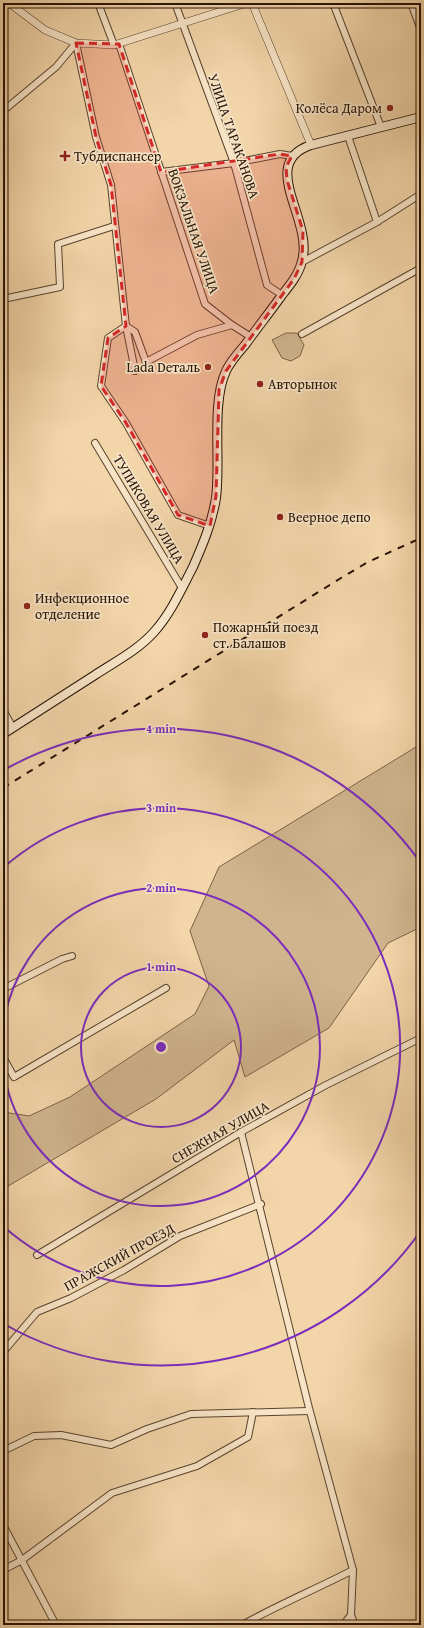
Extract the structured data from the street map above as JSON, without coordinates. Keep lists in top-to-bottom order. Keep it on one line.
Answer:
{"streets":{"street":["УЛИЦА ТАРАКАНОВА","ВОКЗАЛЬНАЯ УЛИЦА","ТУПИКОВАЯ УЛИЦА","СНЕЖНАЯ УЛИЦА","ПРАЖСКИЙ ПРОЕЗД"]},"places":{"other":["Колёса Даром","Lada Dеталь","Авторынок","Веерное депо","Инфекционное отделение","Пожарный поезд ст. Балашов"],"health":["Тубдиспансер"]},"rings":["4 min","3 min","2 min","1 min"]}
